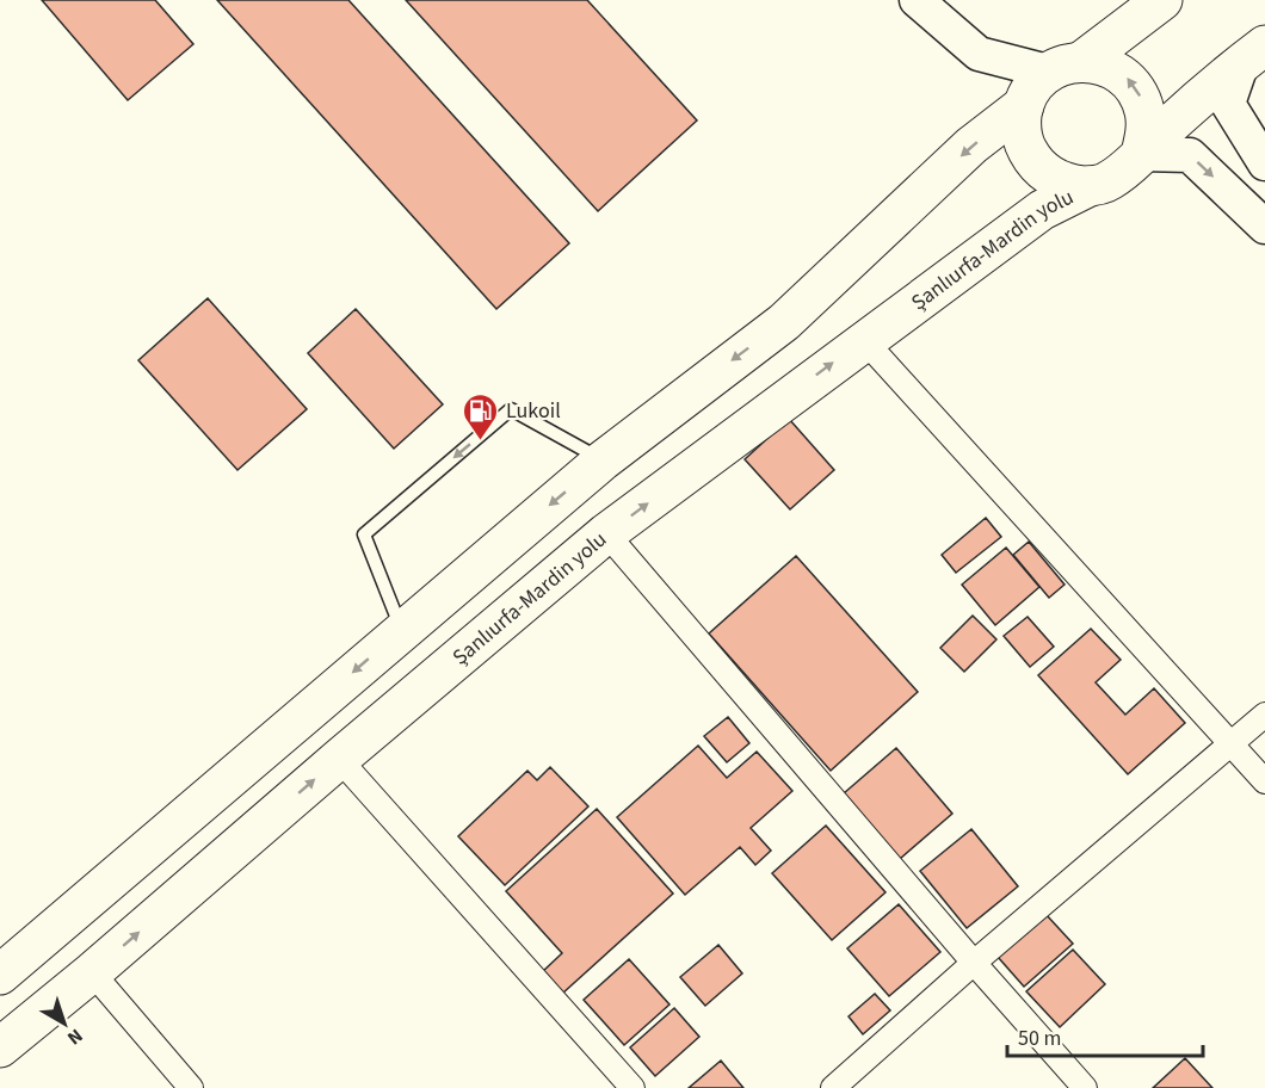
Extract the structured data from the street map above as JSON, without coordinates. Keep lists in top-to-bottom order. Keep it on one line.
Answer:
{"streets":{"highway":["Şanlıurfa-Mardin yolu"]},"places":{"fuel station":["Lukoil"]},"scale_bar":"50 m","north":"bottom right"}
